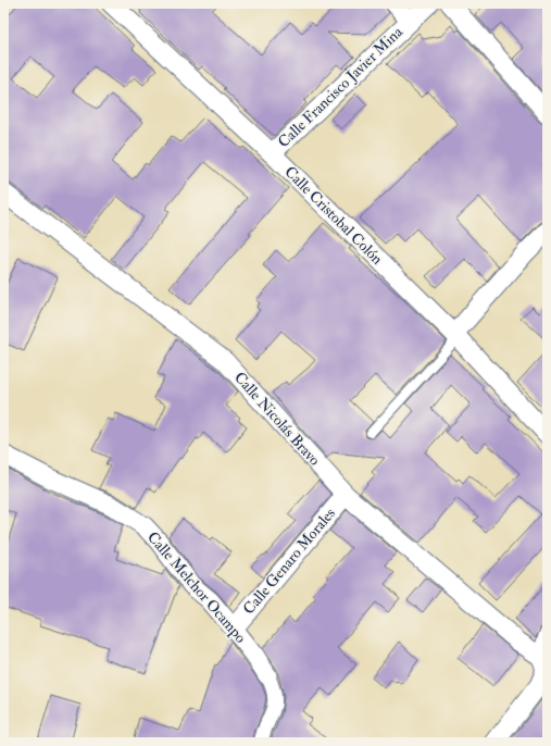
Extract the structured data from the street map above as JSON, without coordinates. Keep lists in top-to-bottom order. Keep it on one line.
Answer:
{"streets":{"street":["Calle Francisco Javier Mina","Calle Cristobal Colón","Calle Nicolás Bravo","Calle Genaro Morales","Calle Melchor Ocampo"]},"crossings":[["Calle Francisco Javier Mina","Calle Cristobal Colón"],["Calle Nicolás Bravo","Calle Genaro Morales"],["Calle Genaro Morales","Calle Melchor Ocampo"]]}
